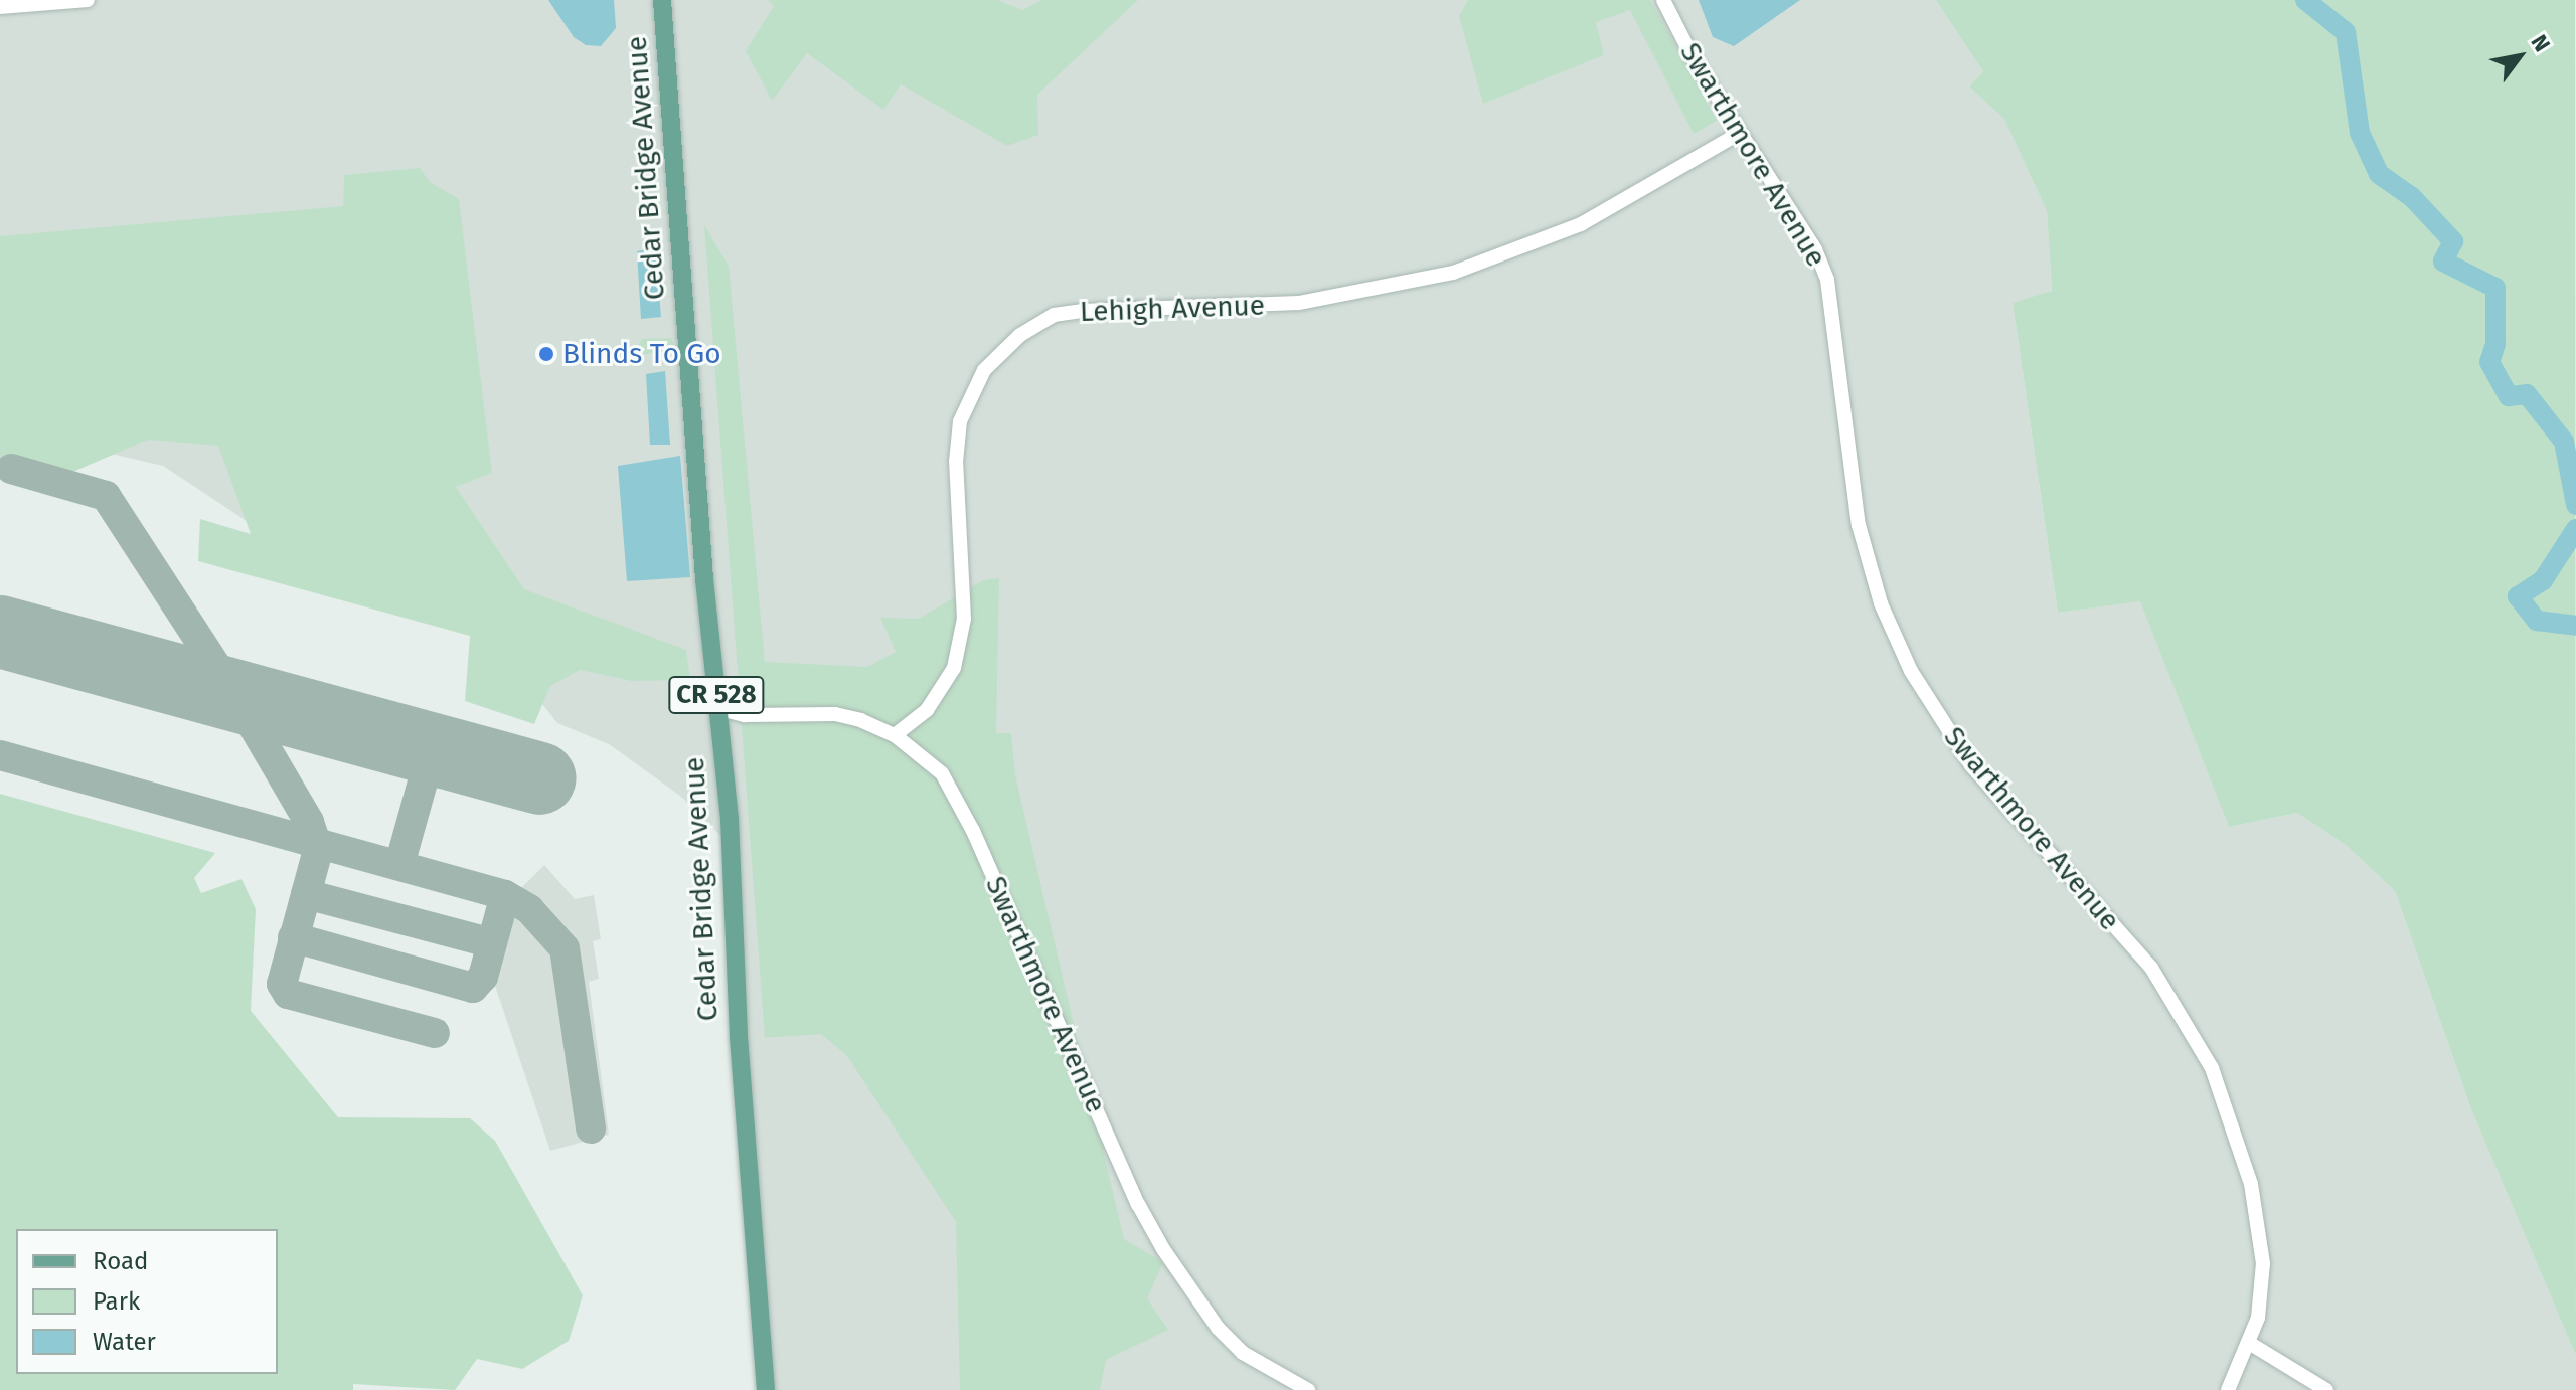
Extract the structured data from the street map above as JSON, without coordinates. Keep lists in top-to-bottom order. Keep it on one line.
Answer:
{"streets":{"main road":["Cedar Bridge Avenue","CR 528"],"street":["Swarthmore Avenue","Lehigh Avenue"]},"crossings":[["Swarthmore Avenue","Cedar Bridge Avenue"],["Swarthmore Avenue","Lehigh Avenue"]],"places":["Blinds To Go"],"legend":["Road","Park","Water"],"north":"top right"}
